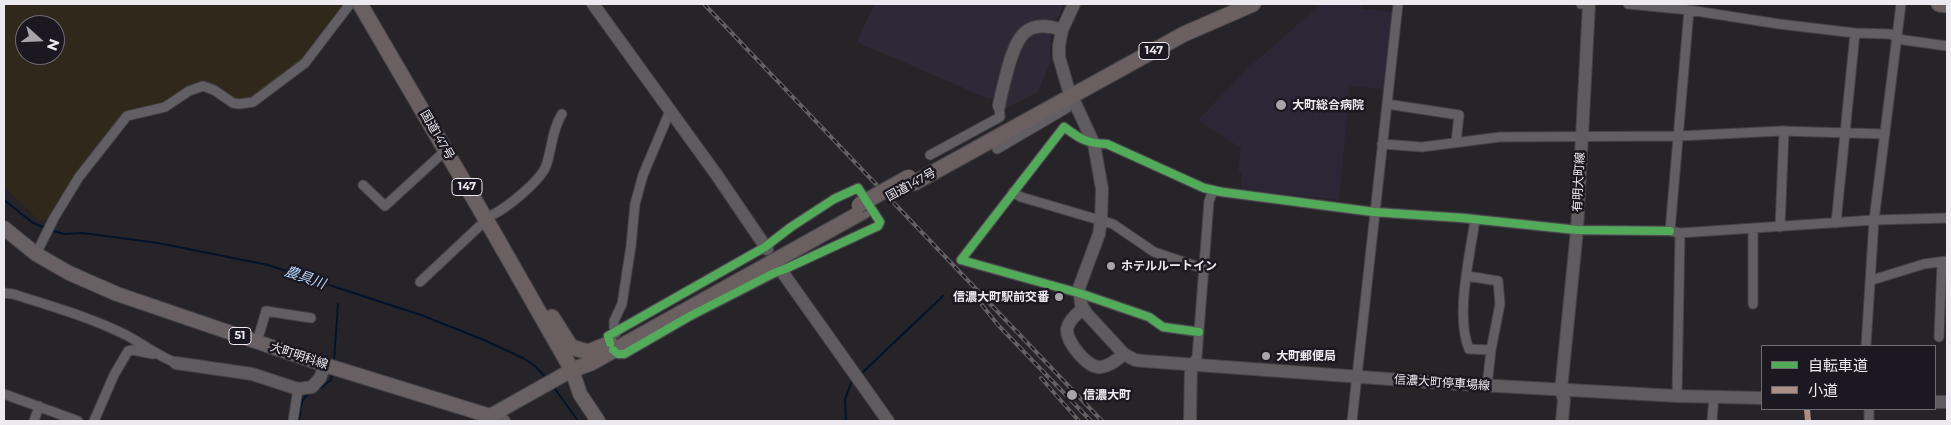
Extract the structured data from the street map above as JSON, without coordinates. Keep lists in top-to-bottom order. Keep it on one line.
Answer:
{"streets":{"highway":["147","国道147号"],"main road":["51","大町明科線"],"street":["有明大町線","信濃大町停車場線"]},"crossings":[["147","国道147号"],["有明大町線","信濃大町停車場線"]],"water":["農具川"],"places":["大町総合病院","ホテルルートイン","信濃大町駅前交番","大町郵便局","信濃大町"],"legend":["自転車道","小道"],"north":"right"}
